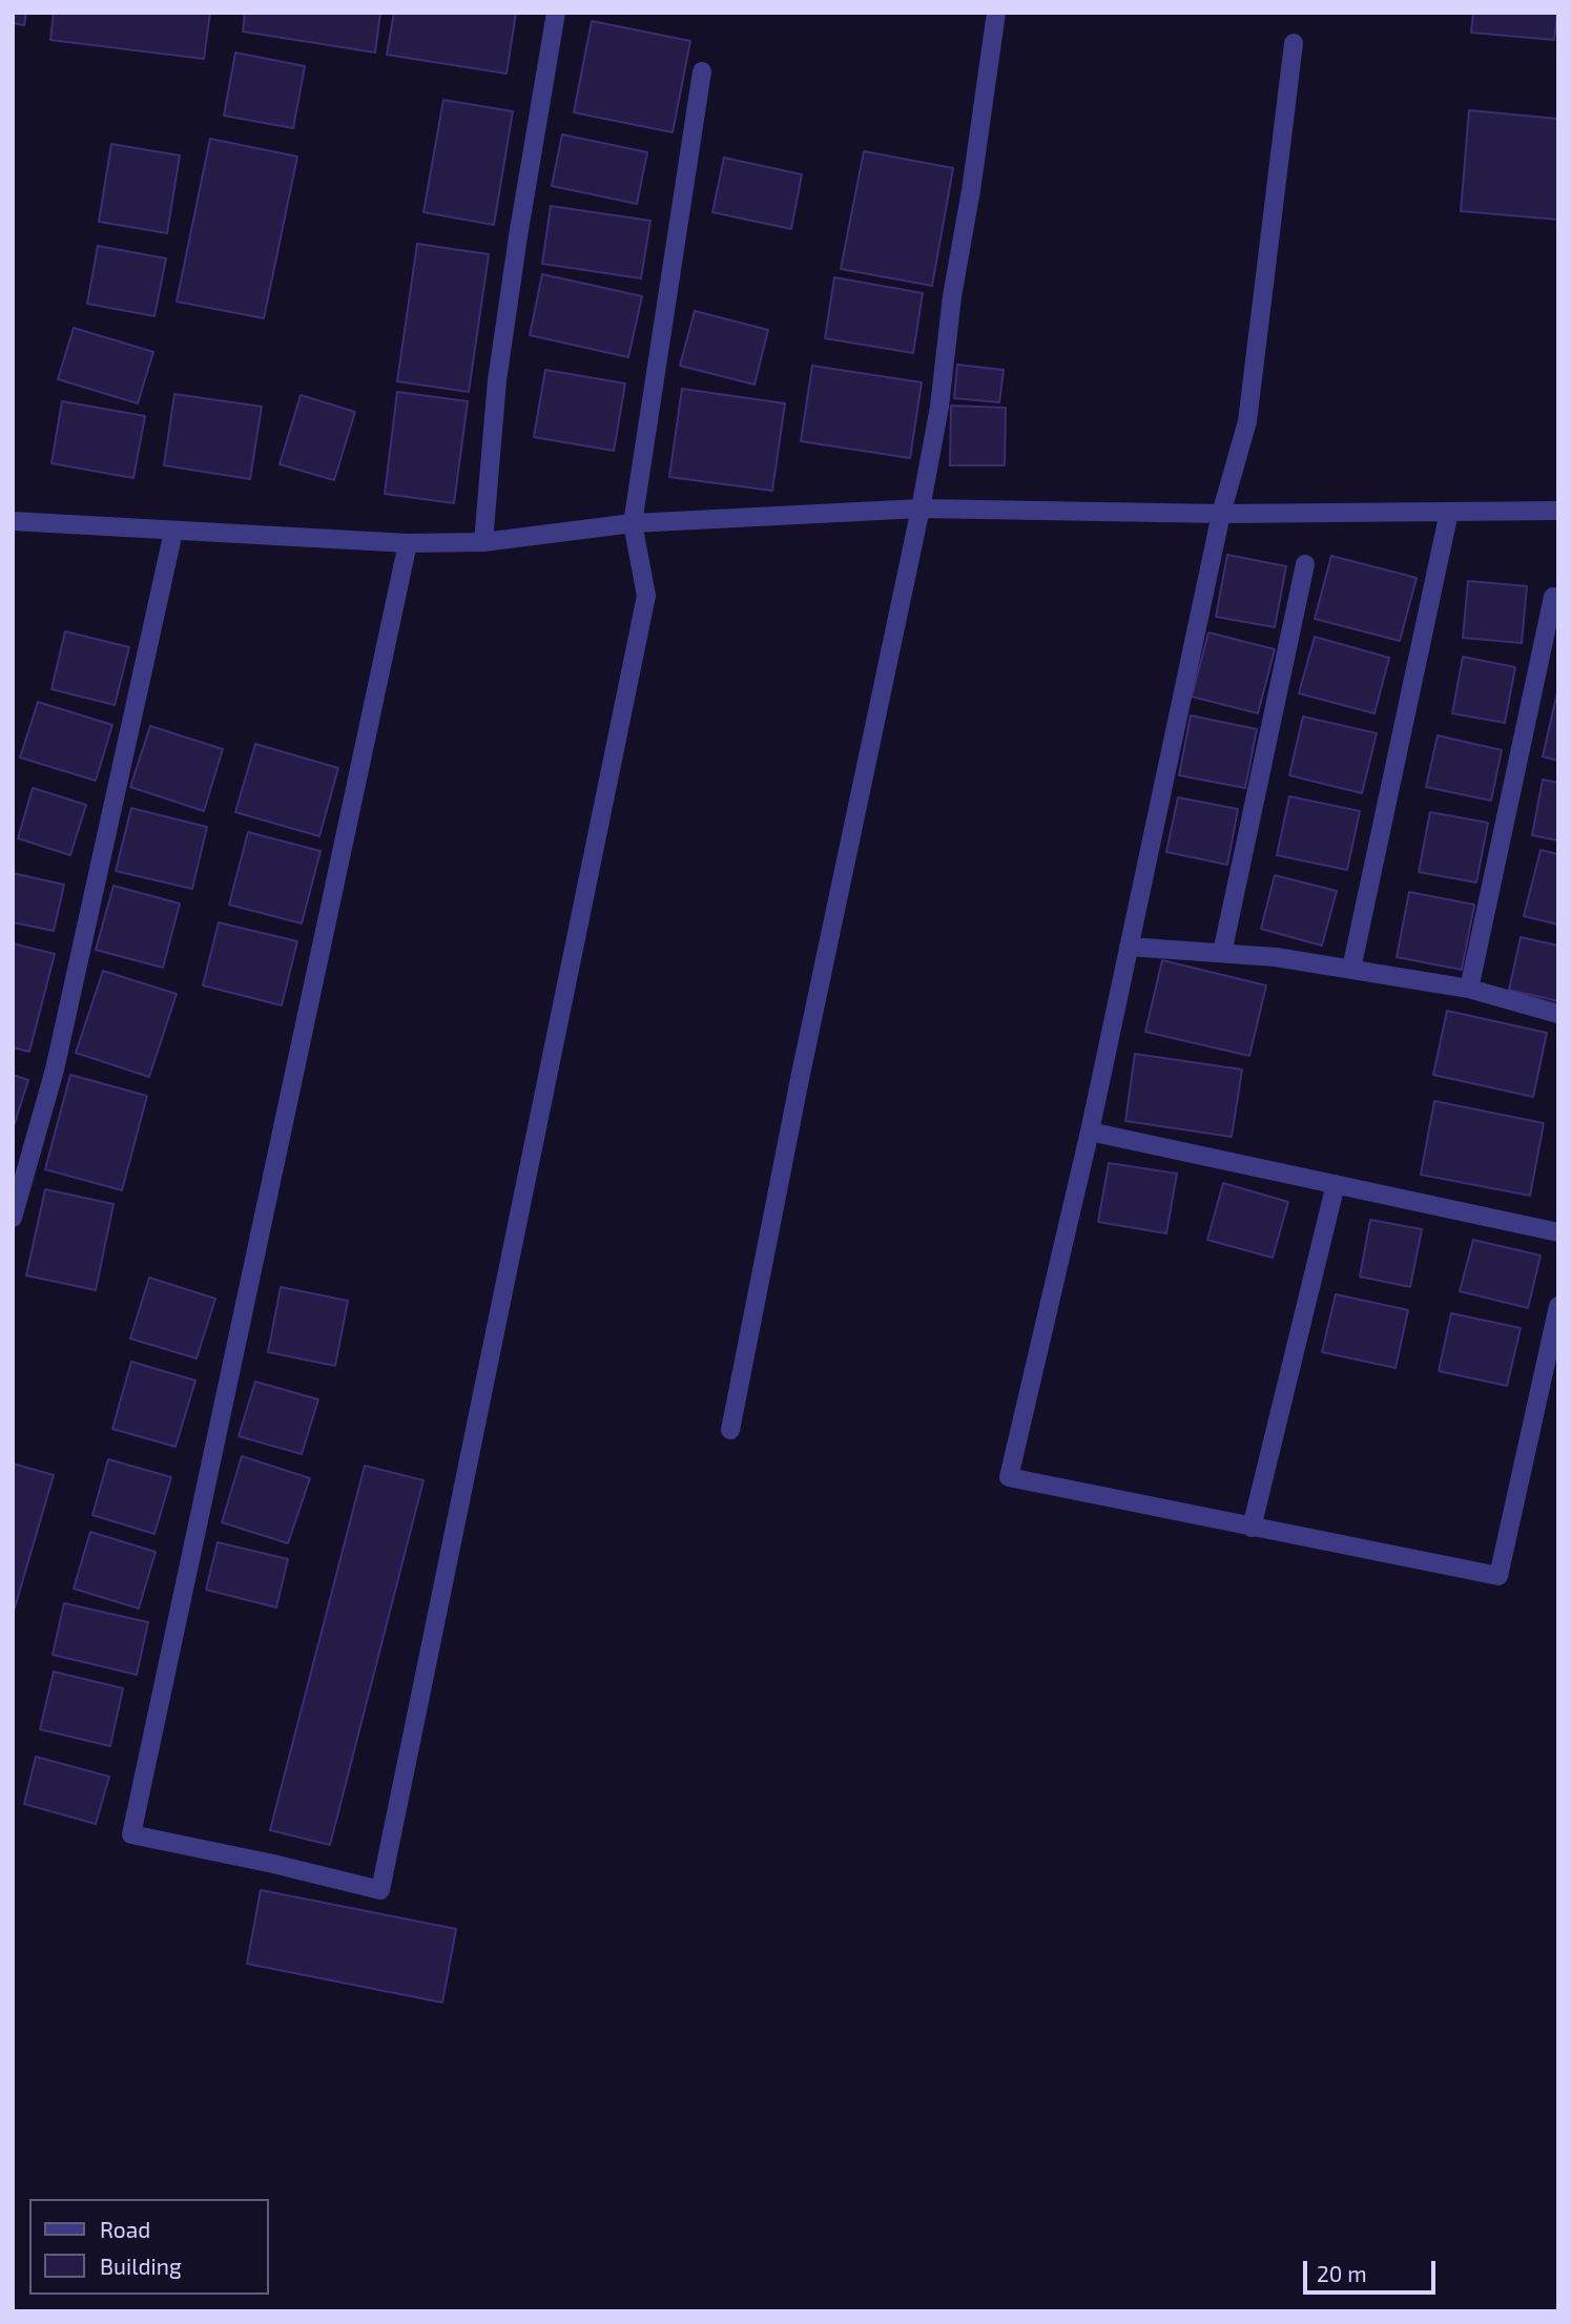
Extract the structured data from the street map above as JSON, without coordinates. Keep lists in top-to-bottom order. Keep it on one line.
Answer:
{"legend":["Road","Building"],"scale_bar":"20 m"}
